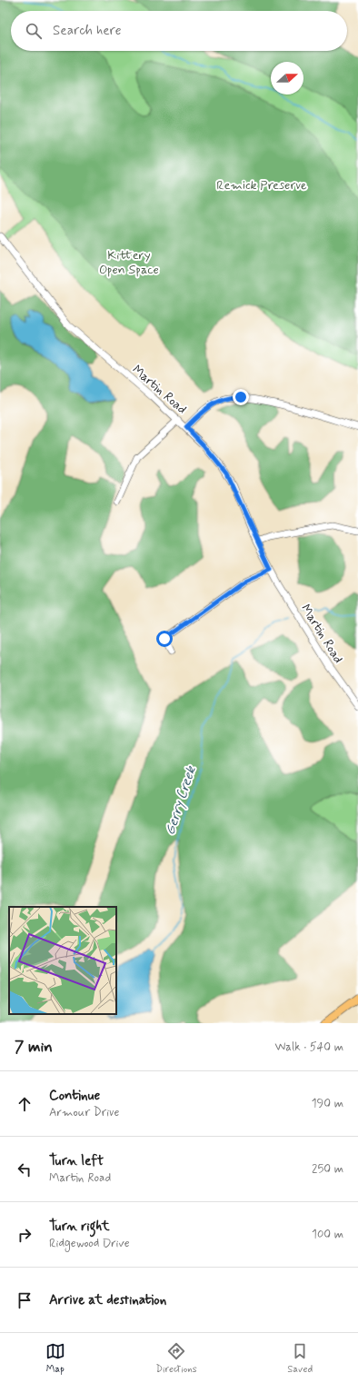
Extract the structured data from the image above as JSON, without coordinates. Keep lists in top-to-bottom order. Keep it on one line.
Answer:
{"streets":{"street":["Martin Road"]},"water":["Gerry Creek"],"parks":["Remick Preserve","Kittery Open Space"],"north":"right","page":{"search":"Search here","heading":["7 min","Walk · 540 m"],"list":[["Continue","Armour Drive","190 m"],["Turn left","Martin Road","250 m"],["Turn right","Ridgewood Drive","100 m"],"Arrive at destination"],"nav":["Map","Directions","Saved"]}}
